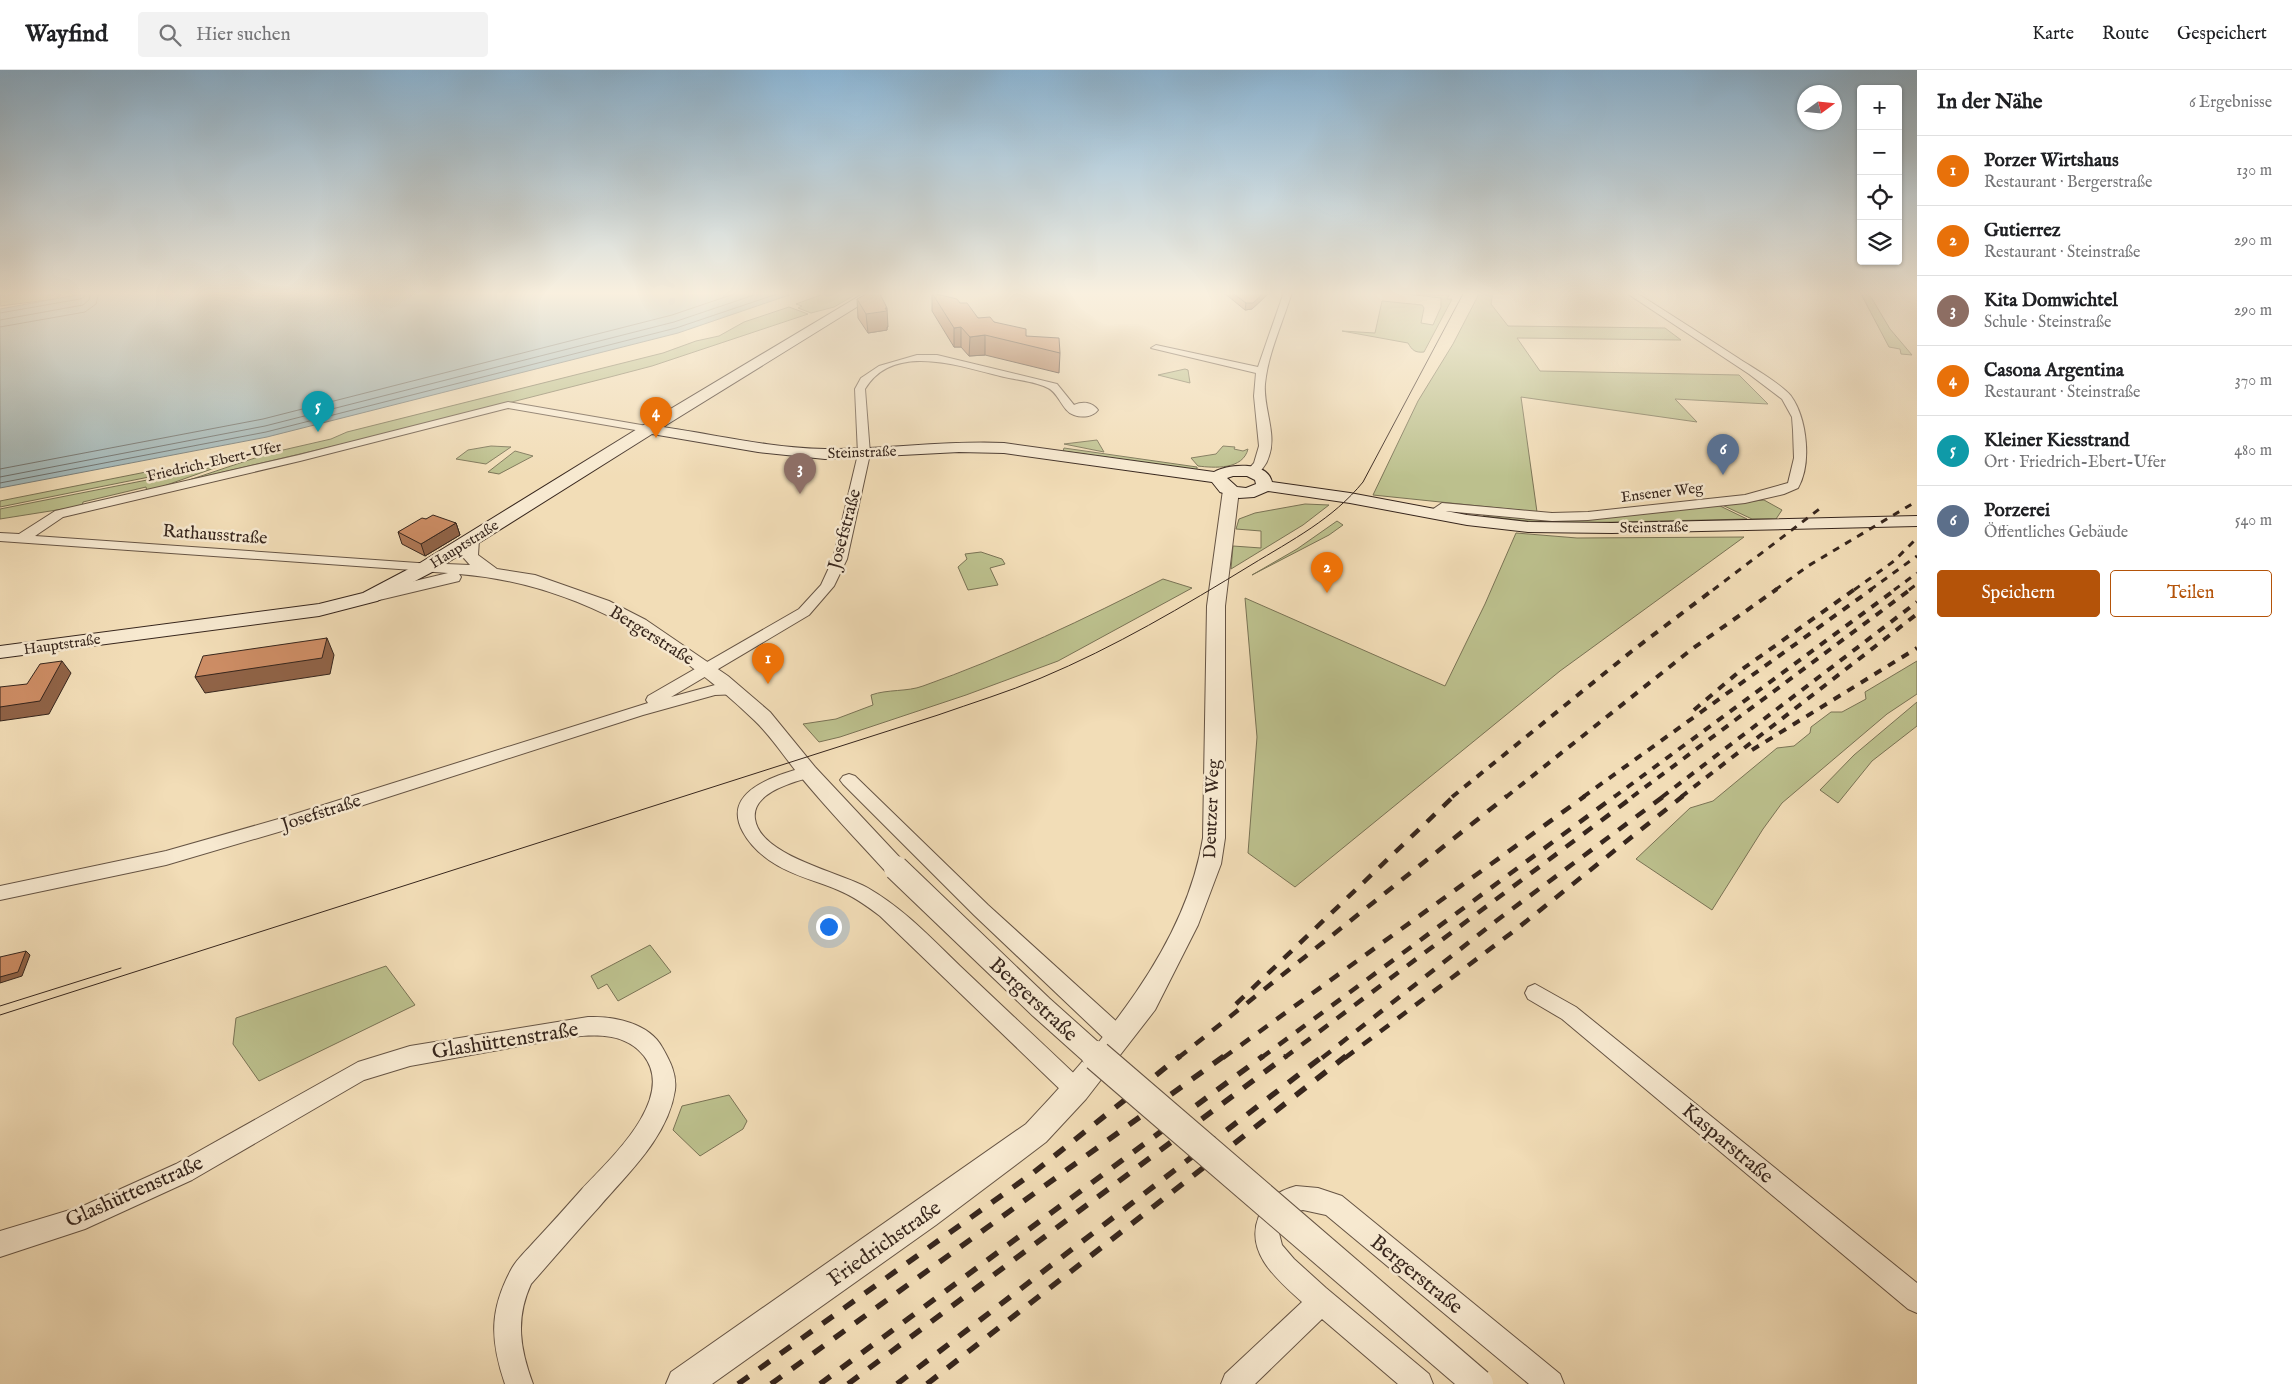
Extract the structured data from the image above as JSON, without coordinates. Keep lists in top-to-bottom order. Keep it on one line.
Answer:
{"streets":{"main road":["Steinstraße","Hauptstraße"],"street":["Friedrich-Ebert-Ufer","Ensener Weg","Josefstraße","Rathausstraße","Bergerstraße","Deutzer Weg","Glashüttenstraße","Kasparstraße","Friedrichstraße"]},"crossings":[["Steinstraße","Friedrich-Ebert-Ufer"],["Steinstraße","Ensener Weg"],["Steinstraße","Josefstraße"],["Steinstraße","Hauptstraße"],["Steinstraße","Deutzer Weg"],["Friedrich-Ebert-Ufer","Rathausstraße"],["Josefstraße","Bergerstraße"],["Rathausstraße","Hauptstraße"],["Rathausstraße","Bergerstraße"],["Hauptstraße","Bergerstraße"],["Bergerstraße","Deutzer Weg"],["Bergerstraße","Friedrichstraße"],["Deutzer Weg","Friedrichstraße"]],"north":"right","page":{"header":"Wayfind","search":"Hier suchen","nav":["Karte","Route","Gespeichert"],"heading":["In der Nähe","6 Ergebnisse"],"map_buttons":["+","−"],"list":[{"mark":"1","name":"Porzer Wirtshaus","note":"Restaurant · Bergerstraße","value":"130 m"},{"mark":"2","name":"Gutierrez","note":"Restaurant · Steinstraße","value":"290 m"},{"mark":"3","name":"Kita Domwichtel","note":"Schule · Steinstraße","value":"290 m"},{"mark":"4","name":"Casona Argentina","note":"Restaurant · Steinstraße","value":"370 m"},{"mark":"5","name":"Kleiner Kiesstrand","note":"Ort · Friedrich-Ebert-Ufer","value":"480 m"},{"mark":"6","name":"Porzerei","note":"Öffentliches Gebäude","value":"540 m"}],"pins":["5","4","6","3","2","1"],"buttons":["Speichern","Teilen"]}}
